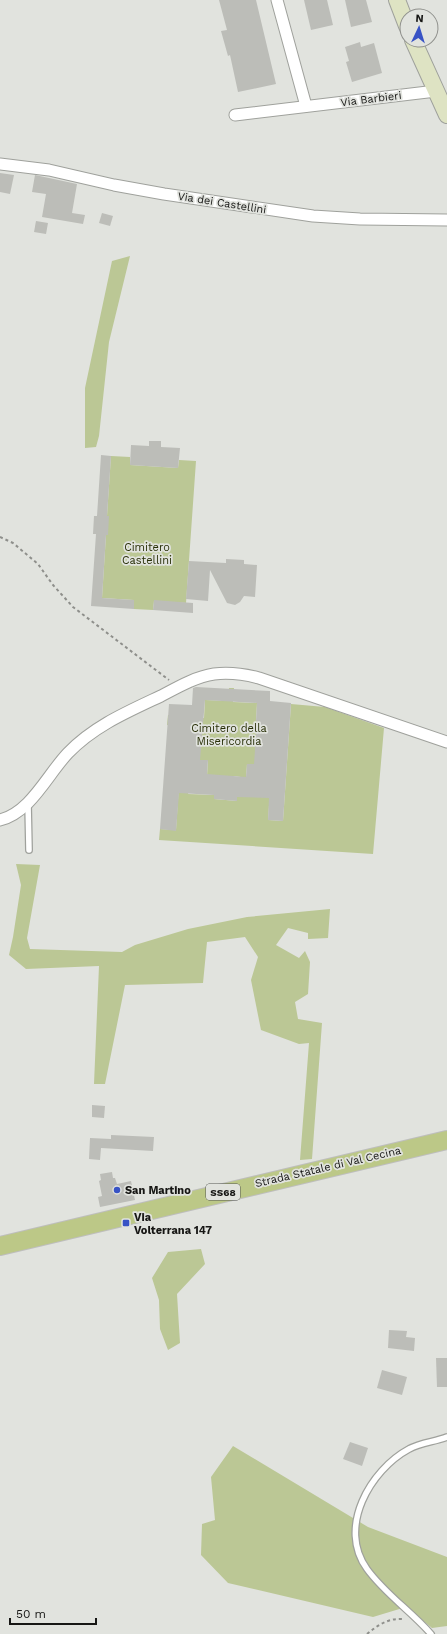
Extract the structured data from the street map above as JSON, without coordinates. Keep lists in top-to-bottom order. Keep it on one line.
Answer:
{"streets":{"main road":["Strada Statale di Val Cecina","SS68"],"street":["Via Barbieri","Via dei Castellini"]},"parks":["Cimitero Castellini","Cimitero della Misericordia"],"places":{"other":["San Martino"],"transit":["Via Volterrana 147"]},"scale_bar":"50 m","north":"top"}
